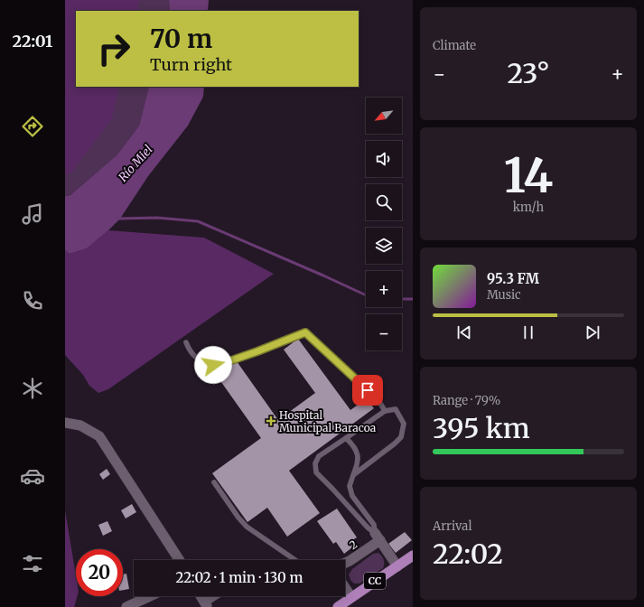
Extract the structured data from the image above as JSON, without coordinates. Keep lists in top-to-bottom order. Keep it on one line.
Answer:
{"streets":{"main road":["CC"],"street":["2"]},"water":["Río Miel"],"places":{"health":["Hospital Municipal Baracoa"]},"north":"bottom left","page":{"tabs":"22:01","tile":["Climate",["14","km/h"],["Range · 79%","395 km"],["Arrival","22:02"]],"turn":["70 m","Turn right"],"heat":["−","23°","+"],"map_buttons":["+","−"],"song":["95.3 FM","Music"],"limit":"20","trip":"22:02 · 1 min · 130 m"}}
